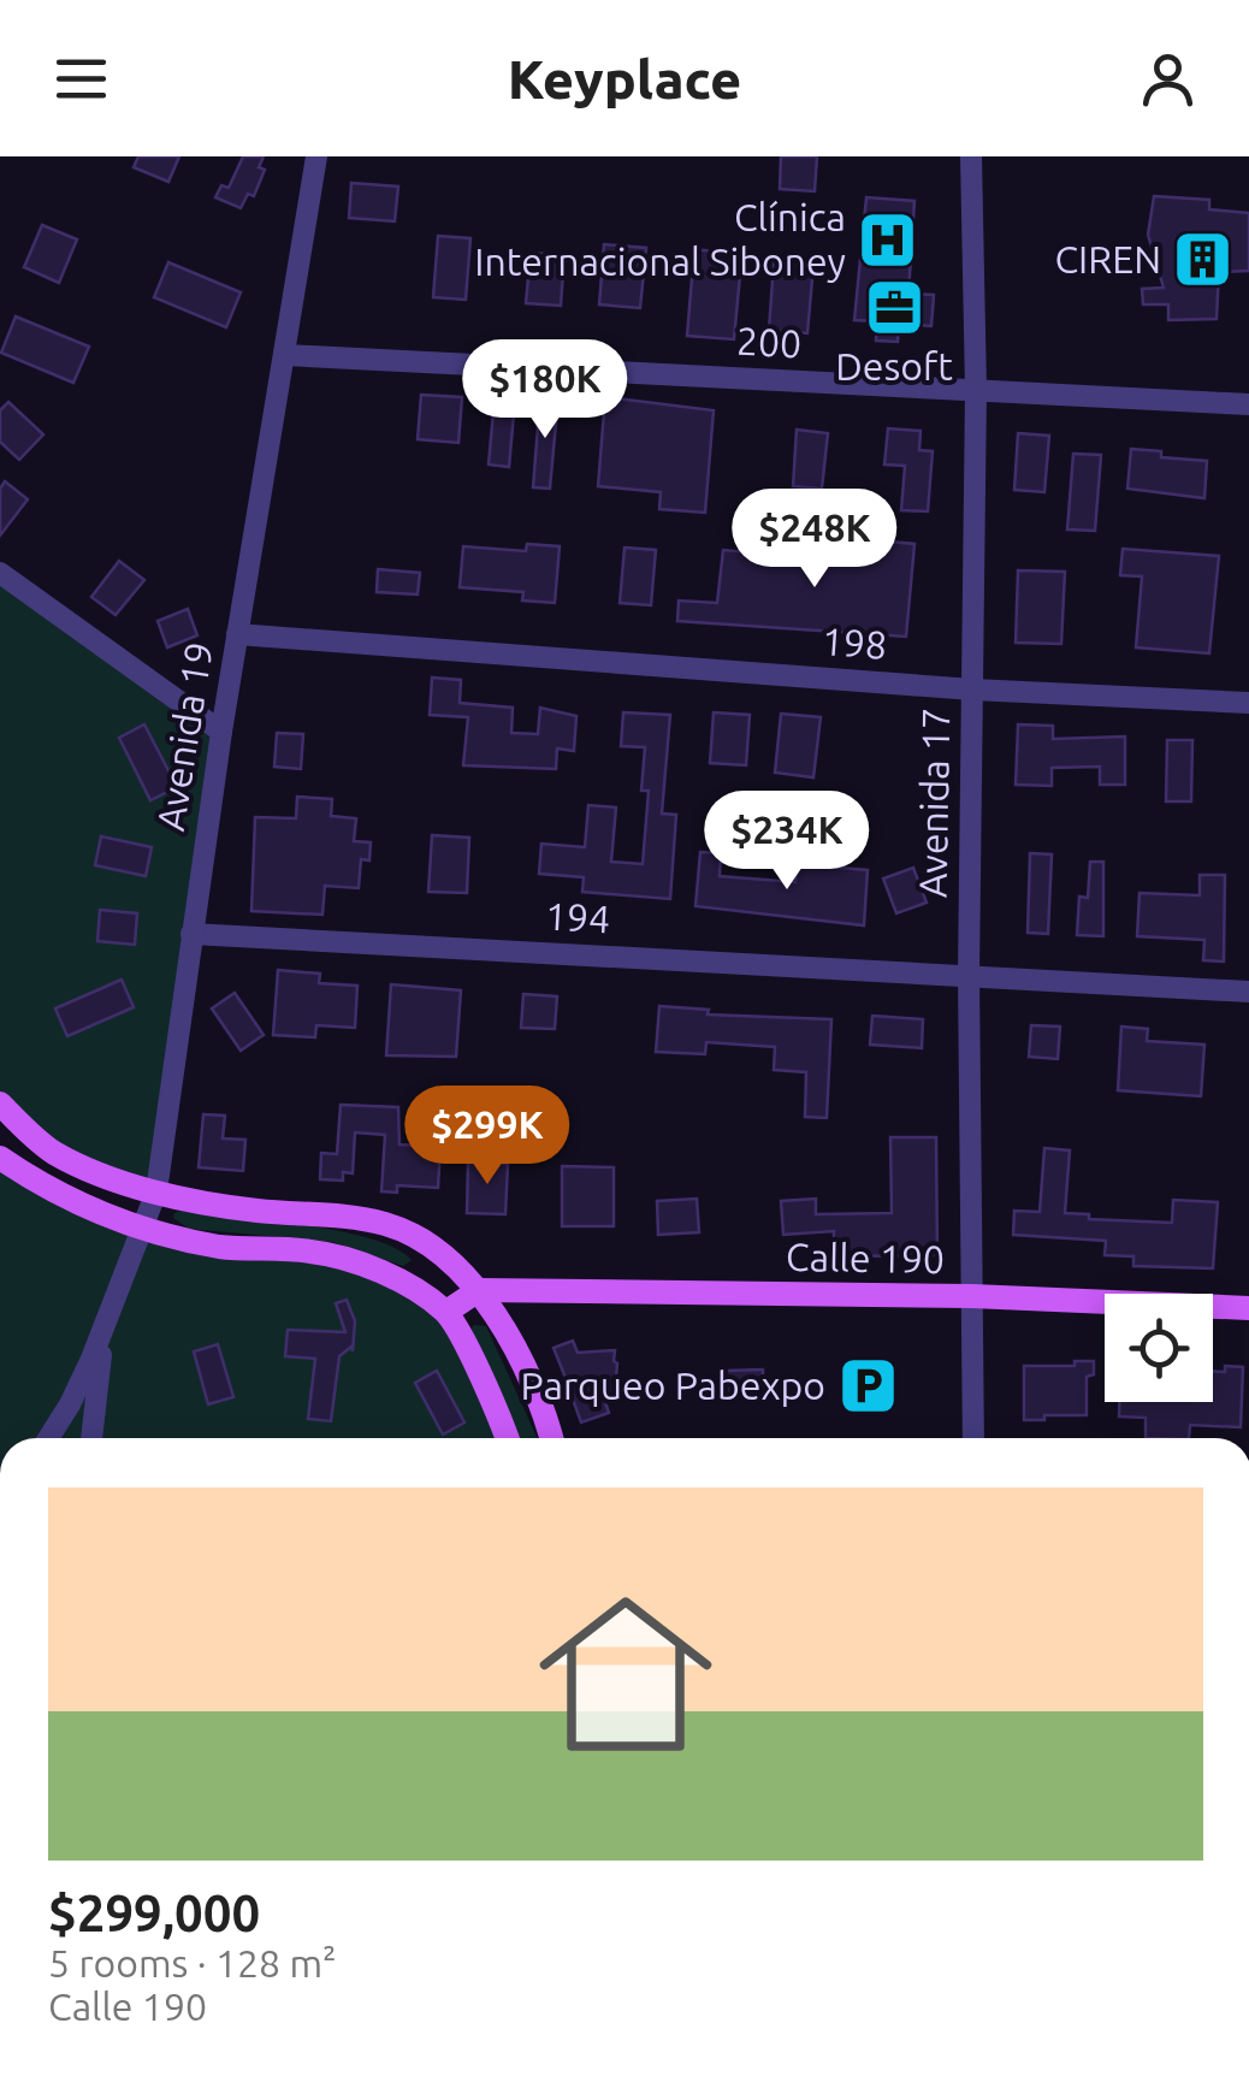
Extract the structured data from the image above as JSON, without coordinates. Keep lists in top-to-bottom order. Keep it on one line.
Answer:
{"streets":{"main road":["Calle 190"],"street":["200","198","Avenida 19","Avenida 17","194"]},"crossings":[["200","Avenida 19"],["200","Avenida 17"],["198","Avenida 19"],["198","Avenida 17"],["Avenida 19","194"],["Avenida 17","194"],["Avenida 17","Calle 190"]],"places":{"hospital":["Clínica Internacional Siboney"],"building":["CIREN"],"office":["Desoft"],"parking":["Parqueo Pabexpo"]},"page":{"header":"Keyplace","price":["$180K","$248K","$234K","$299K"],"list":[{"name":"$299,000","note":"5 rooms · 128 m² · Calle 190"}]}}
